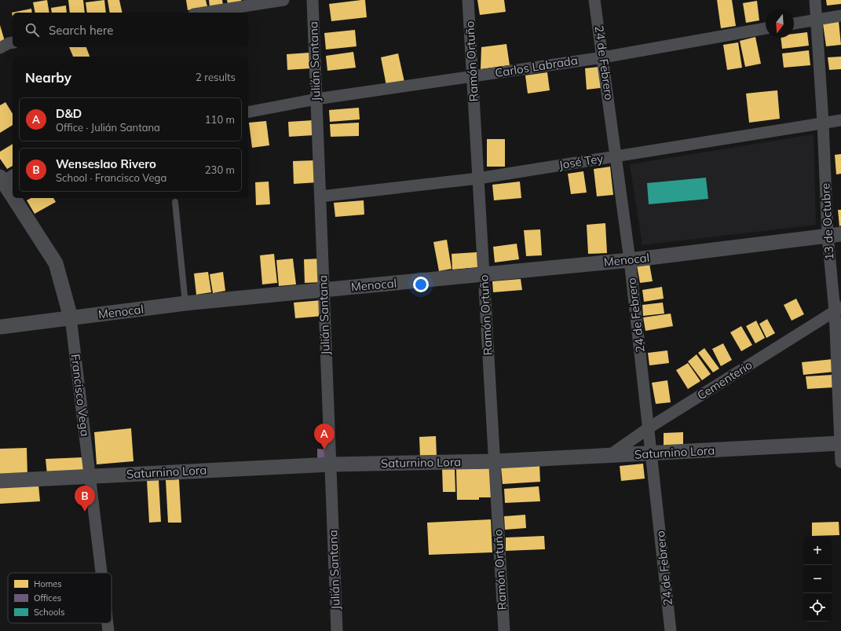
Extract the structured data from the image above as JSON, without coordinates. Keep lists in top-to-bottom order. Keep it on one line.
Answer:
{"streets":{"street":["Julián Santana","Ramón Ortuño","24 de Febrero","Carlos Labrada","José Tey","13 de Octubre","Menocal","Cementerio","Francisco Vega","Saturnino Lora"]},"crossings":[["Julián Santana","Carlos Labrada"],["Julián Santana","José Tey"],["Julián Santana","Menocal"],["Julián Santana","Saturnino Lora"],["Ramón Ortuño","Carlos Labrada"],["Ramón Ortuño","José Tey"],["Ramón Ortuño","Menocal"],["Ramón Ortuño","Saturnino Lora"],["24 de Febrero","Carlos Labrada"],["24 de Febrero","José Tey"],["24 de Febrero","Menocal"],["24 de Febrero","Cementerio"],["24 de Febrero","Saturnino Lora"],["José Tey","13 de Octubre"],["13 de Octubre","Menocal"],["13 de Octubre","Cementerio"],["13 de Octubre","Saturnino Lora"],["Menocal","Francisco Vega"],["Cementerio","Saturnino Lora"],["Francisco Vega","Saturnino Lora"]],"legend":["Homes","Offices","Schools"],"north":"bottom","page":{"search":"Search here","heading":["Nearby","2 results"],"list":[{"mark":"A","name":"D&D","note":"Office · Julián Santana","value":"110 m"},{"mark":"B","name":"Wenseslao Rivero","note":"School · Francisco Vega","value":"230 m"}],"pins":["A","B"],"map_buttons":["+","−"]}}
